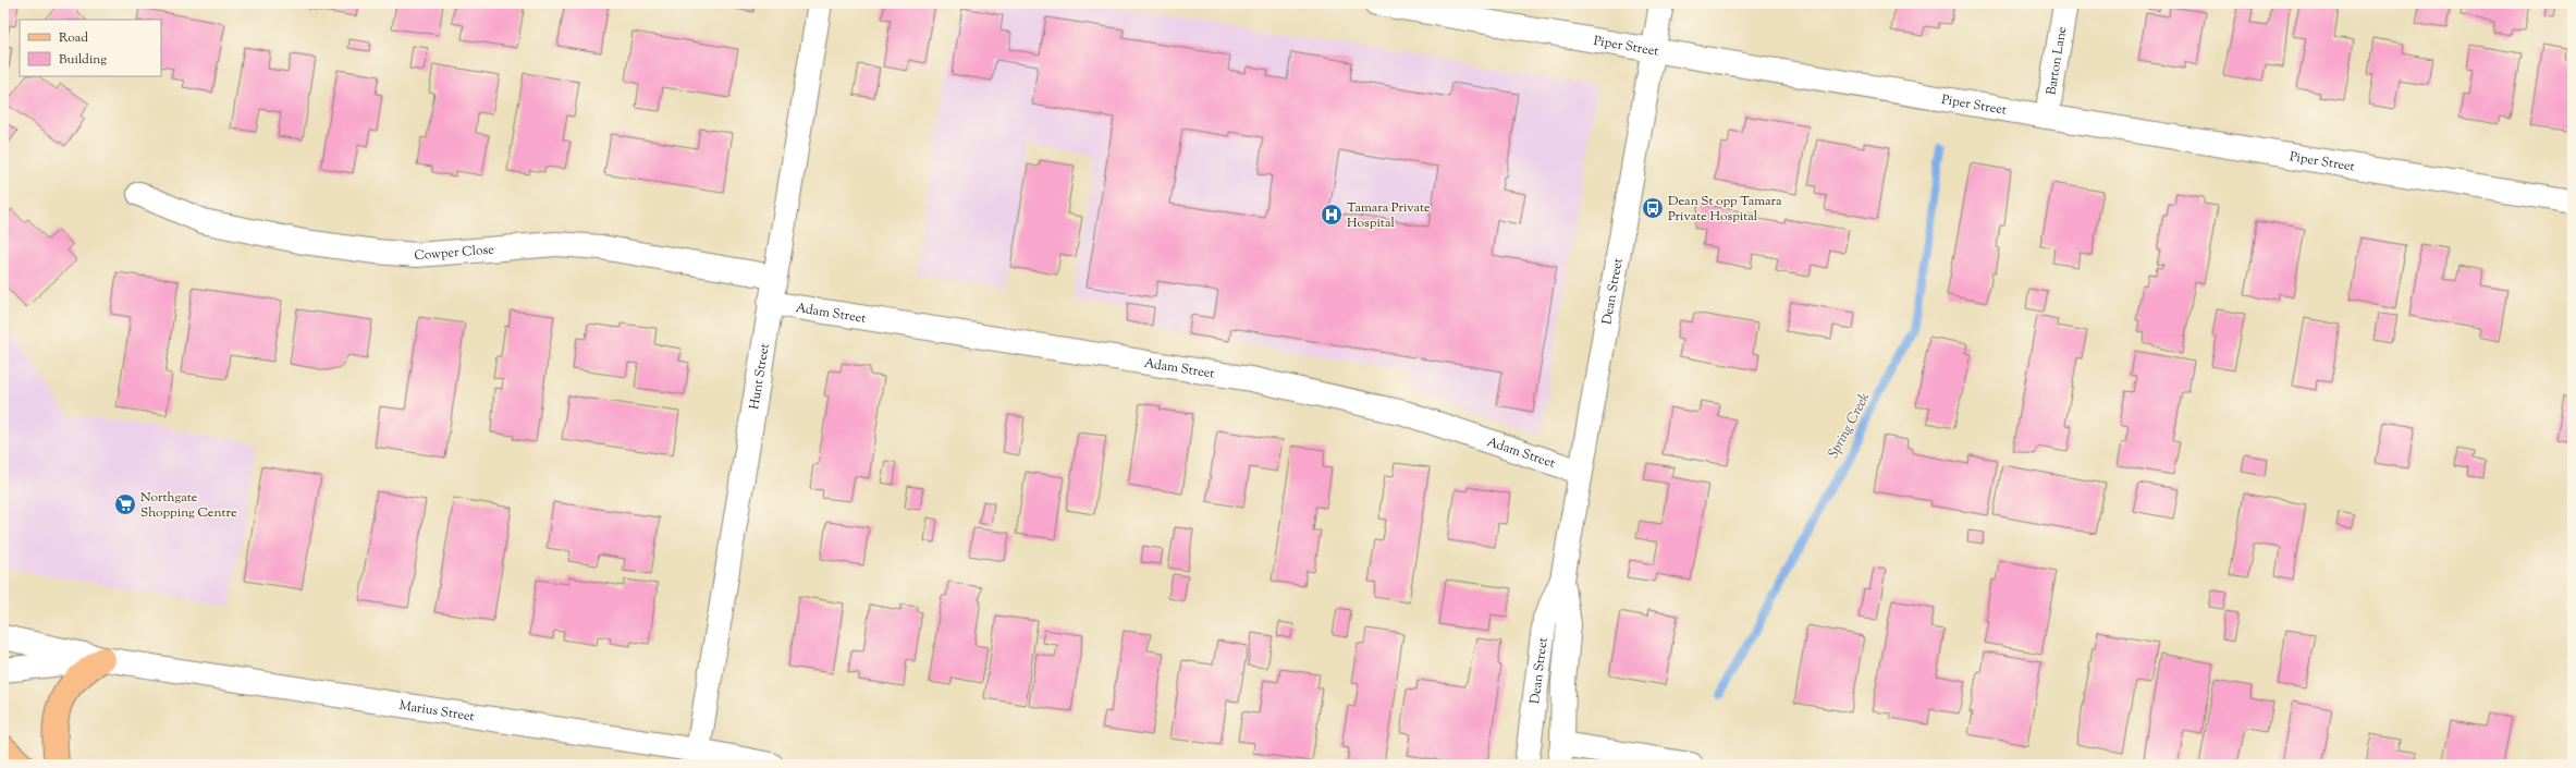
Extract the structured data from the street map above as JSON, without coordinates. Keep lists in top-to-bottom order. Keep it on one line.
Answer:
{"streets":{"street":["Piper Street","Barton Lane","Cowper Close","Dean Street","Adam Street","Hunt Street","Marius Street"]},"crossings":[["Piper Street","Barton Lane"],["Piper Street","Dean Street"],["Cowper Close","Hunt Street"],["Dean Street","Adam Street"],["Adam Street","Hunt Street"],["Hunt Street","Marius Street"]],"water":["Spring Creek"],"places":{"bus stop":["Dean St opp Tamara Private Hospital"],"hospital":["Tamara Private Hospital"],"supermarket":["Northgate Shopping Centre"]},"legend":["Road","Building"]}
